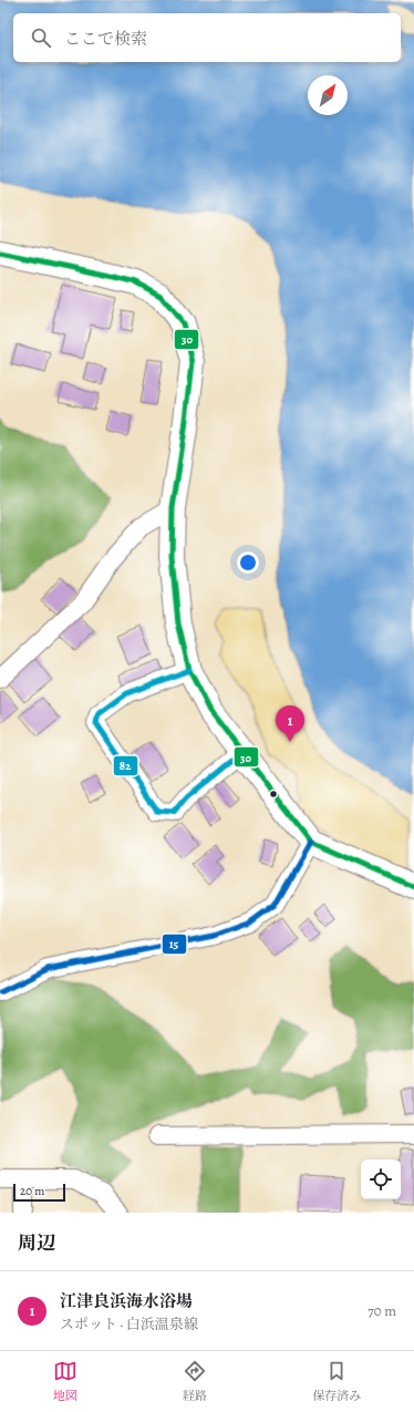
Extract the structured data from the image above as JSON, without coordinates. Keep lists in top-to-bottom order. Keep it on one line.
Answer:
{"lines":["transit line 30","transit line 82","transit line 15"],"scale_bar":"20 m","north":"top right","page":{"search":"ここで検索","pins":"1","scale":"20 m","heading":"周辺","list":[{"mark":"1","name":"江津良浜海水浴場","note":"スポット · 白浜温泉線","value":"70 m"}],"nav":["地図","経路","保存済み"]}}
